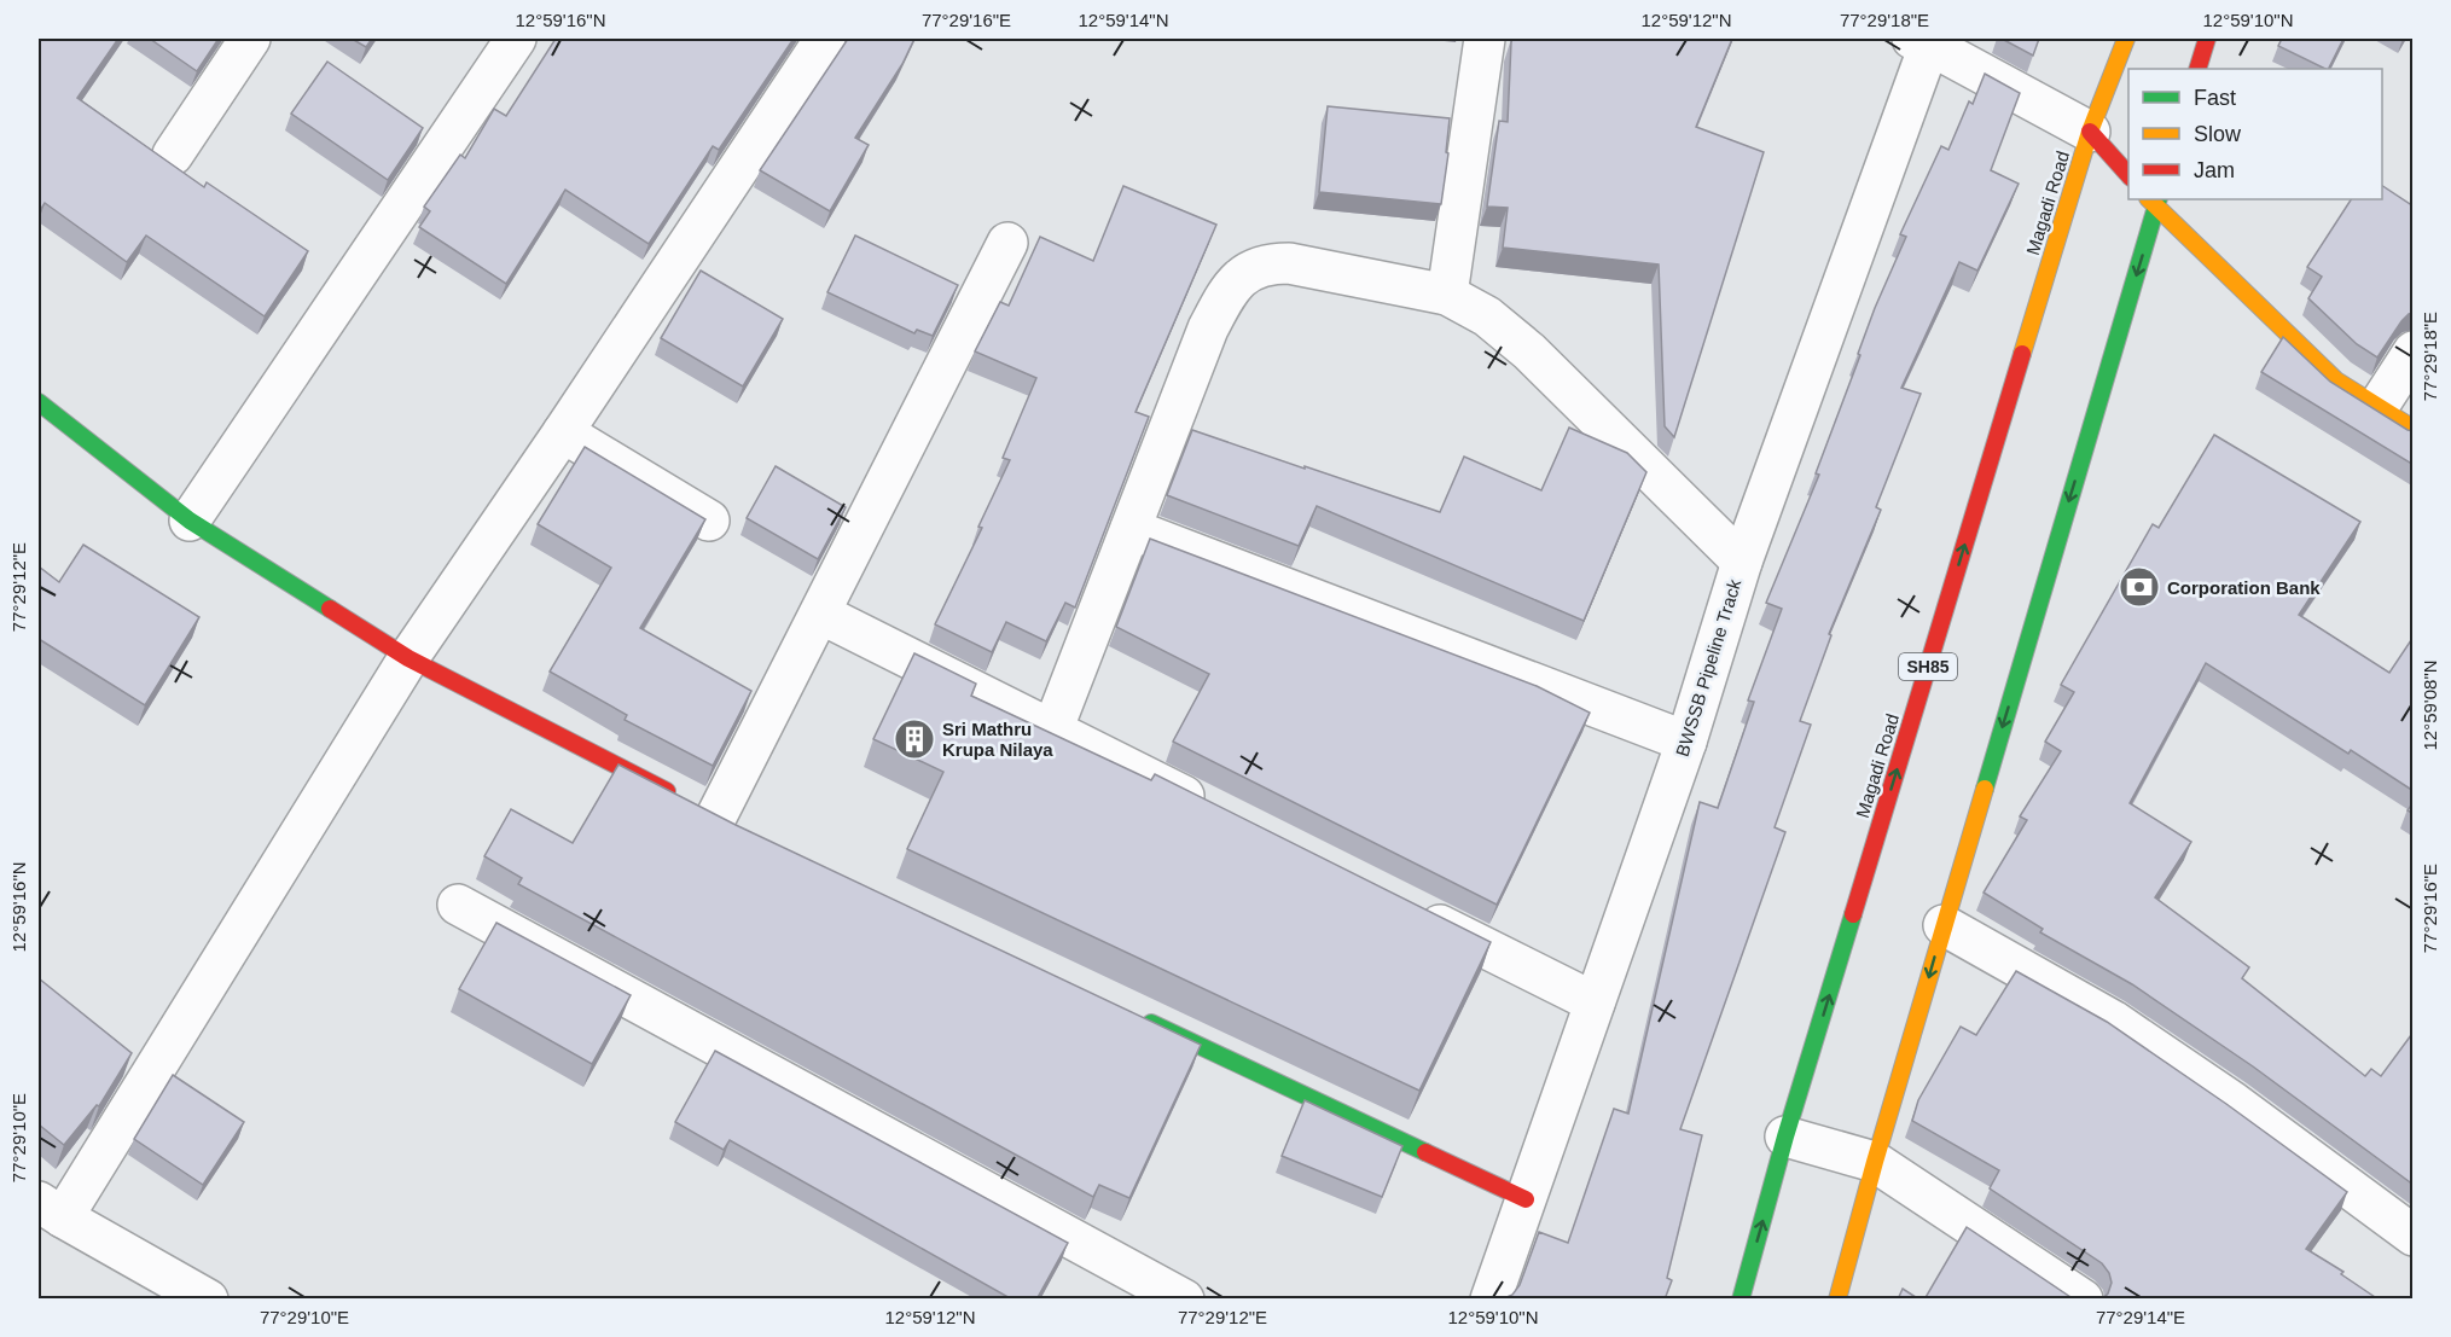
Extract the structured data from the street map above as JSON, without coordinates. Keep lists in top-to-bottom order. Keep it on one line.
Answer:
{"streets":{"main road":["Magadi Road","SH85"],"street":["BWSSB Pipeline Track"]},"places":{"bank":["Corporation Bank"],"building":["Sri Mathru Krupa Nilaya"]},"legend":["Fast","Slow","Jam"],"coordinates":["12°59'16\"N","77°29'16\"E","12°59'14\"N","12°59'12\"N","77°29'18\"E","12°59'10\"N","77°29'12\"E","12°59'08\"N","77°29'10\"E","77°29'14\"E"]}
